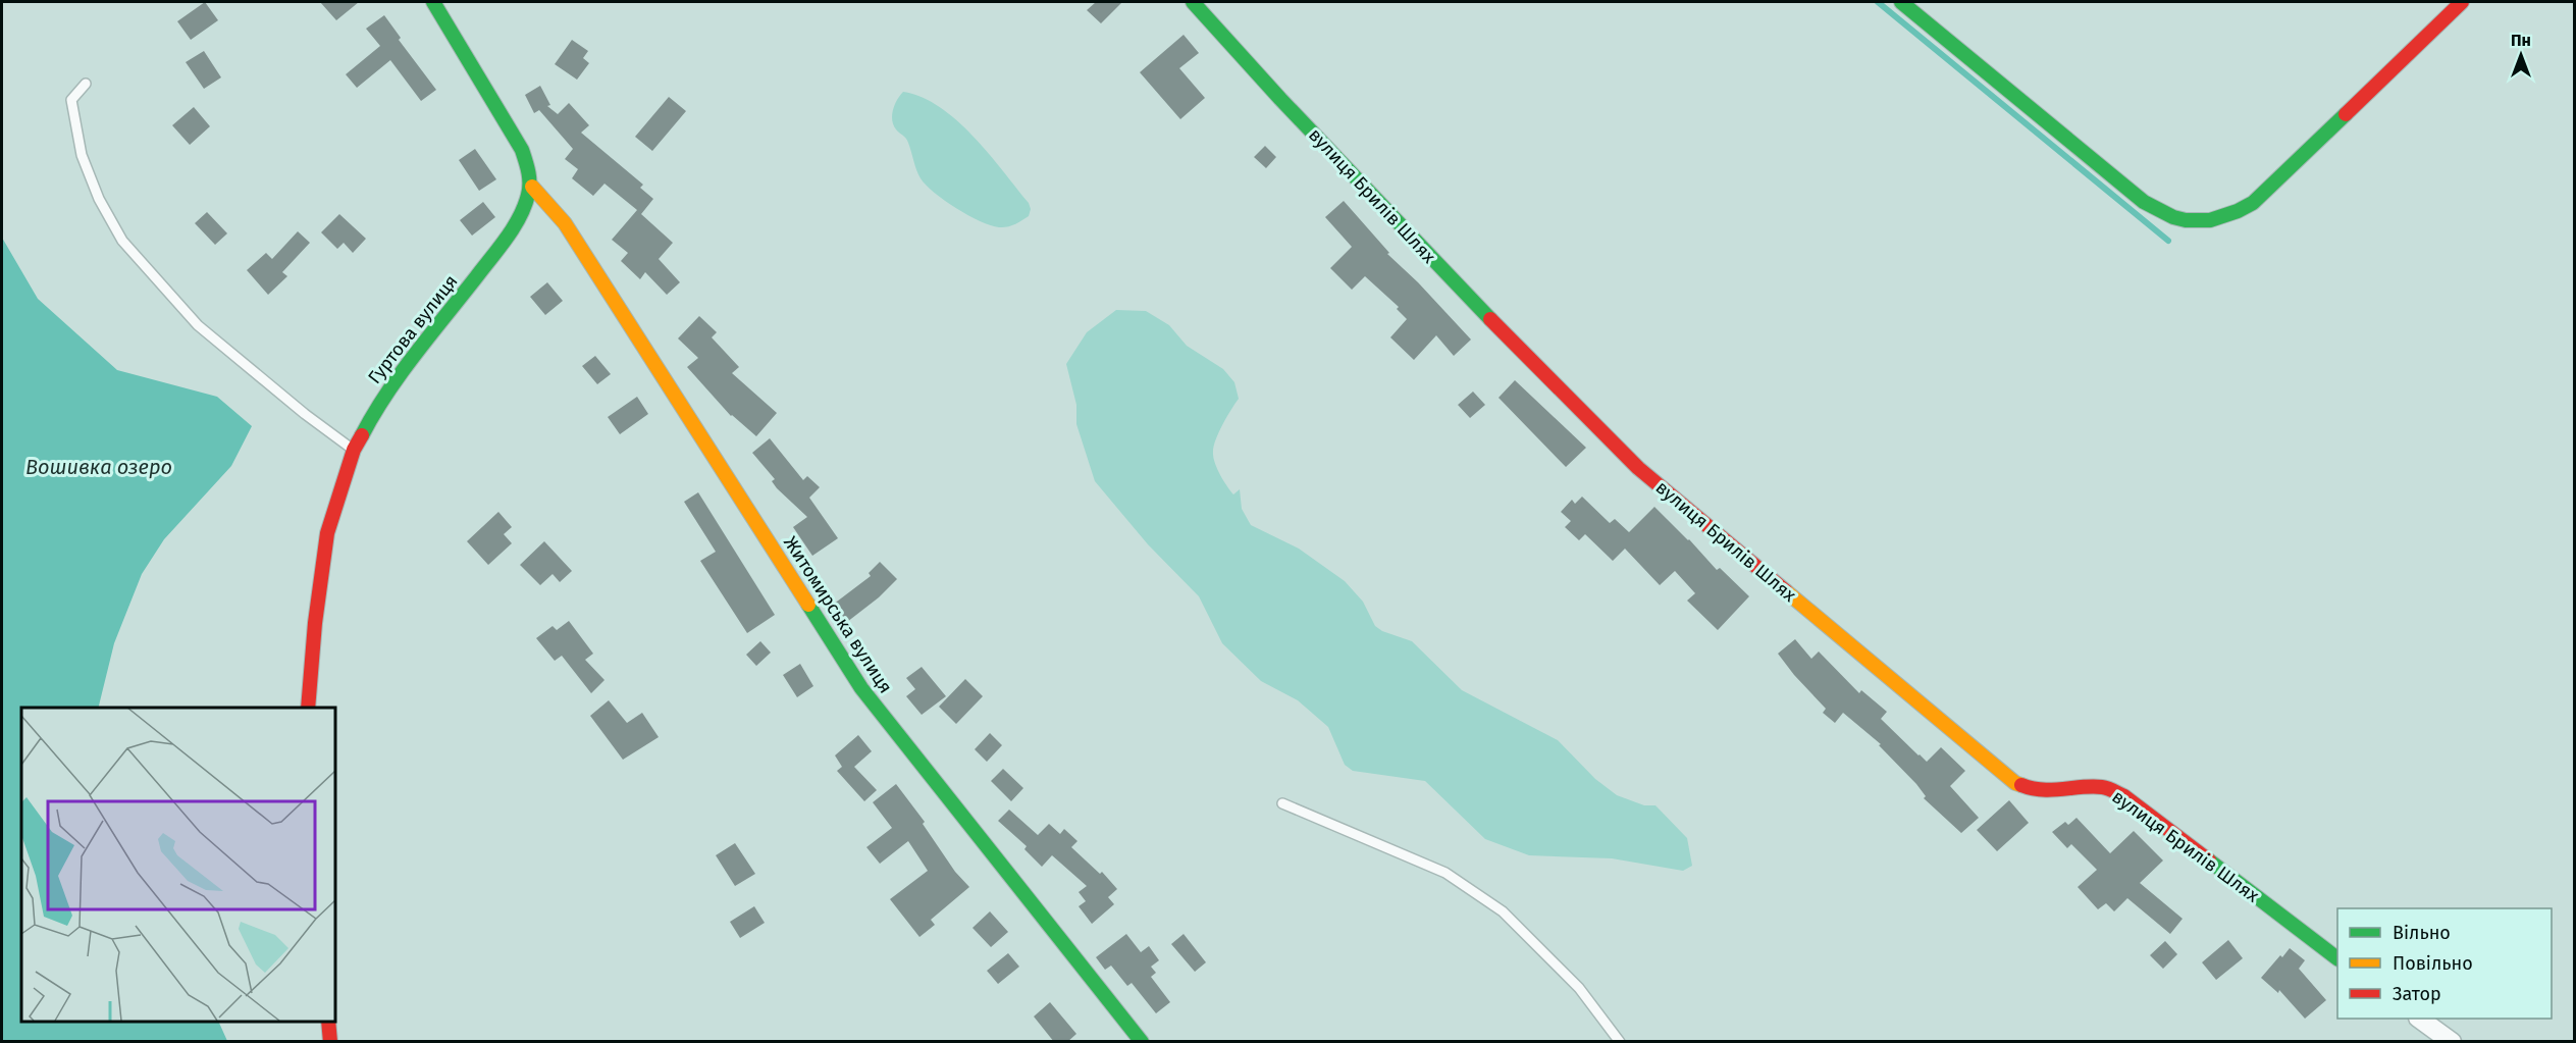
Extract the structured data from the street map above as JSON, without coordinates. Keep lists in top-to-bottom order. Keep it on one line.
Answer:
{"streets":{"street":["вулиця Брилів Шлях","Гуртова вулиця","Житомирська вулиця"]},"crossings":[["Гуртова вулиця","Житомирська вулиця"]],"water":["Вошивка озеро"],"legend":["Вільно","Повільно","Затор"],"north":"top"}
